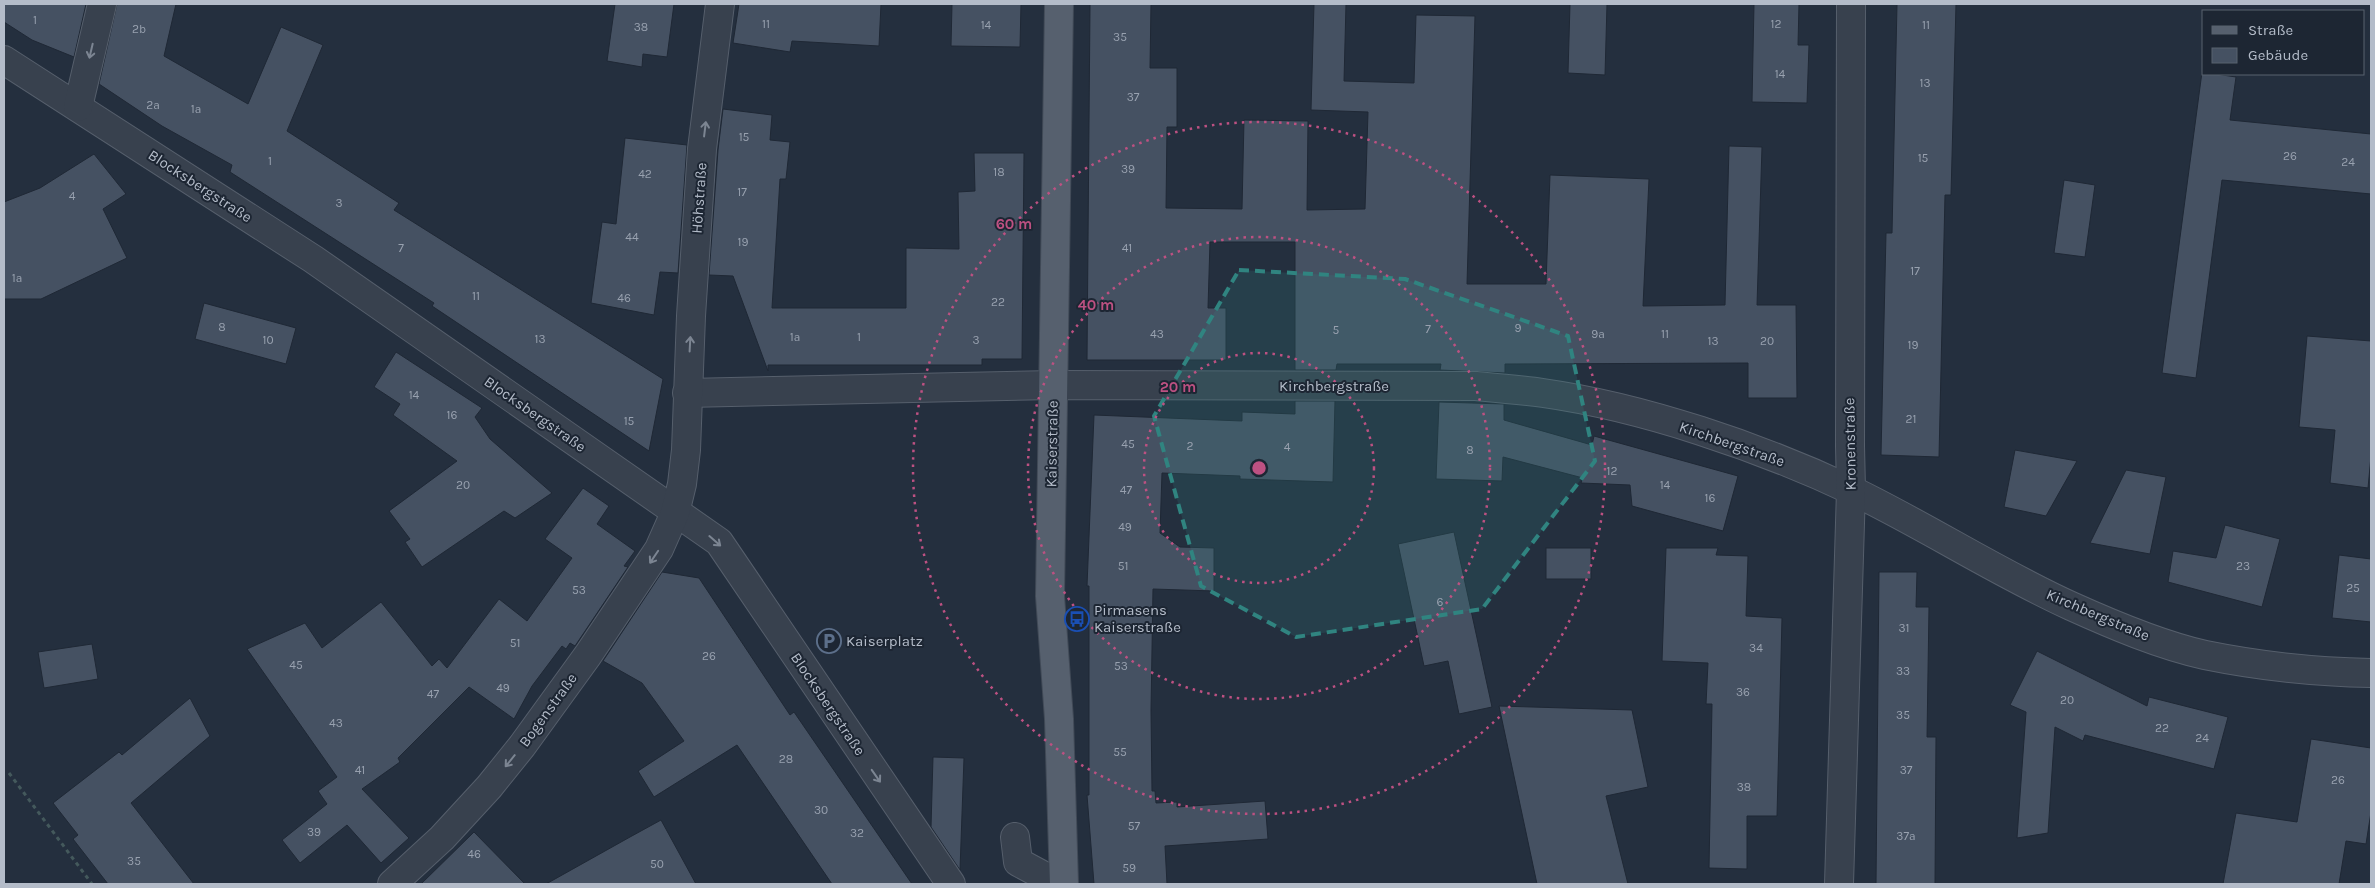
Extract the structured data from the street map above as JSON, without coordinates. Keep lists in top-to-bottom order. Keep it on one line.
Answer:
{"streets":{"main road":["Kaiserstraße"],"street":["Blocksbergstraße","Höhstraße","Kirchbergstraße","Kronenstraße","Bogenstraße"]},"crossings":[["Blocksbergstraße","Bogenstraße"],["Kirchbergstraße","Kaiserstraße"],["Kirchbergstraße","Kronenstraße"]],"one_way":["Blocksbergstraße","Höhstraße","Bogenstraße"],"places":{"bus stop":["Pirmasens Kaiserstraße"],"parking":["Kaiserplatz"]},"house_numbers":["1","11","12","14","11","38","2b","35","14","13","37","2a","1a","15","26","15","1","24","39","18","42","17","4","3","44","19","7","41","17","1a","11","46","22","8","9","7","5","43","9a","11","1a","1","13","10","3","13","20","19","14","16","21","15","45","2","4","8","12","20","14","47","16","49","51","23","25","53","6","31","51","34","26","45","53","33","49","36","47","20","35","43","22","24","55","28","41","37","26","38","30","57","39","32","37a","46","35","50","59"],"legend":["Straße","Gebäude"],"rings":["60 m","40 m","20 m"]}
